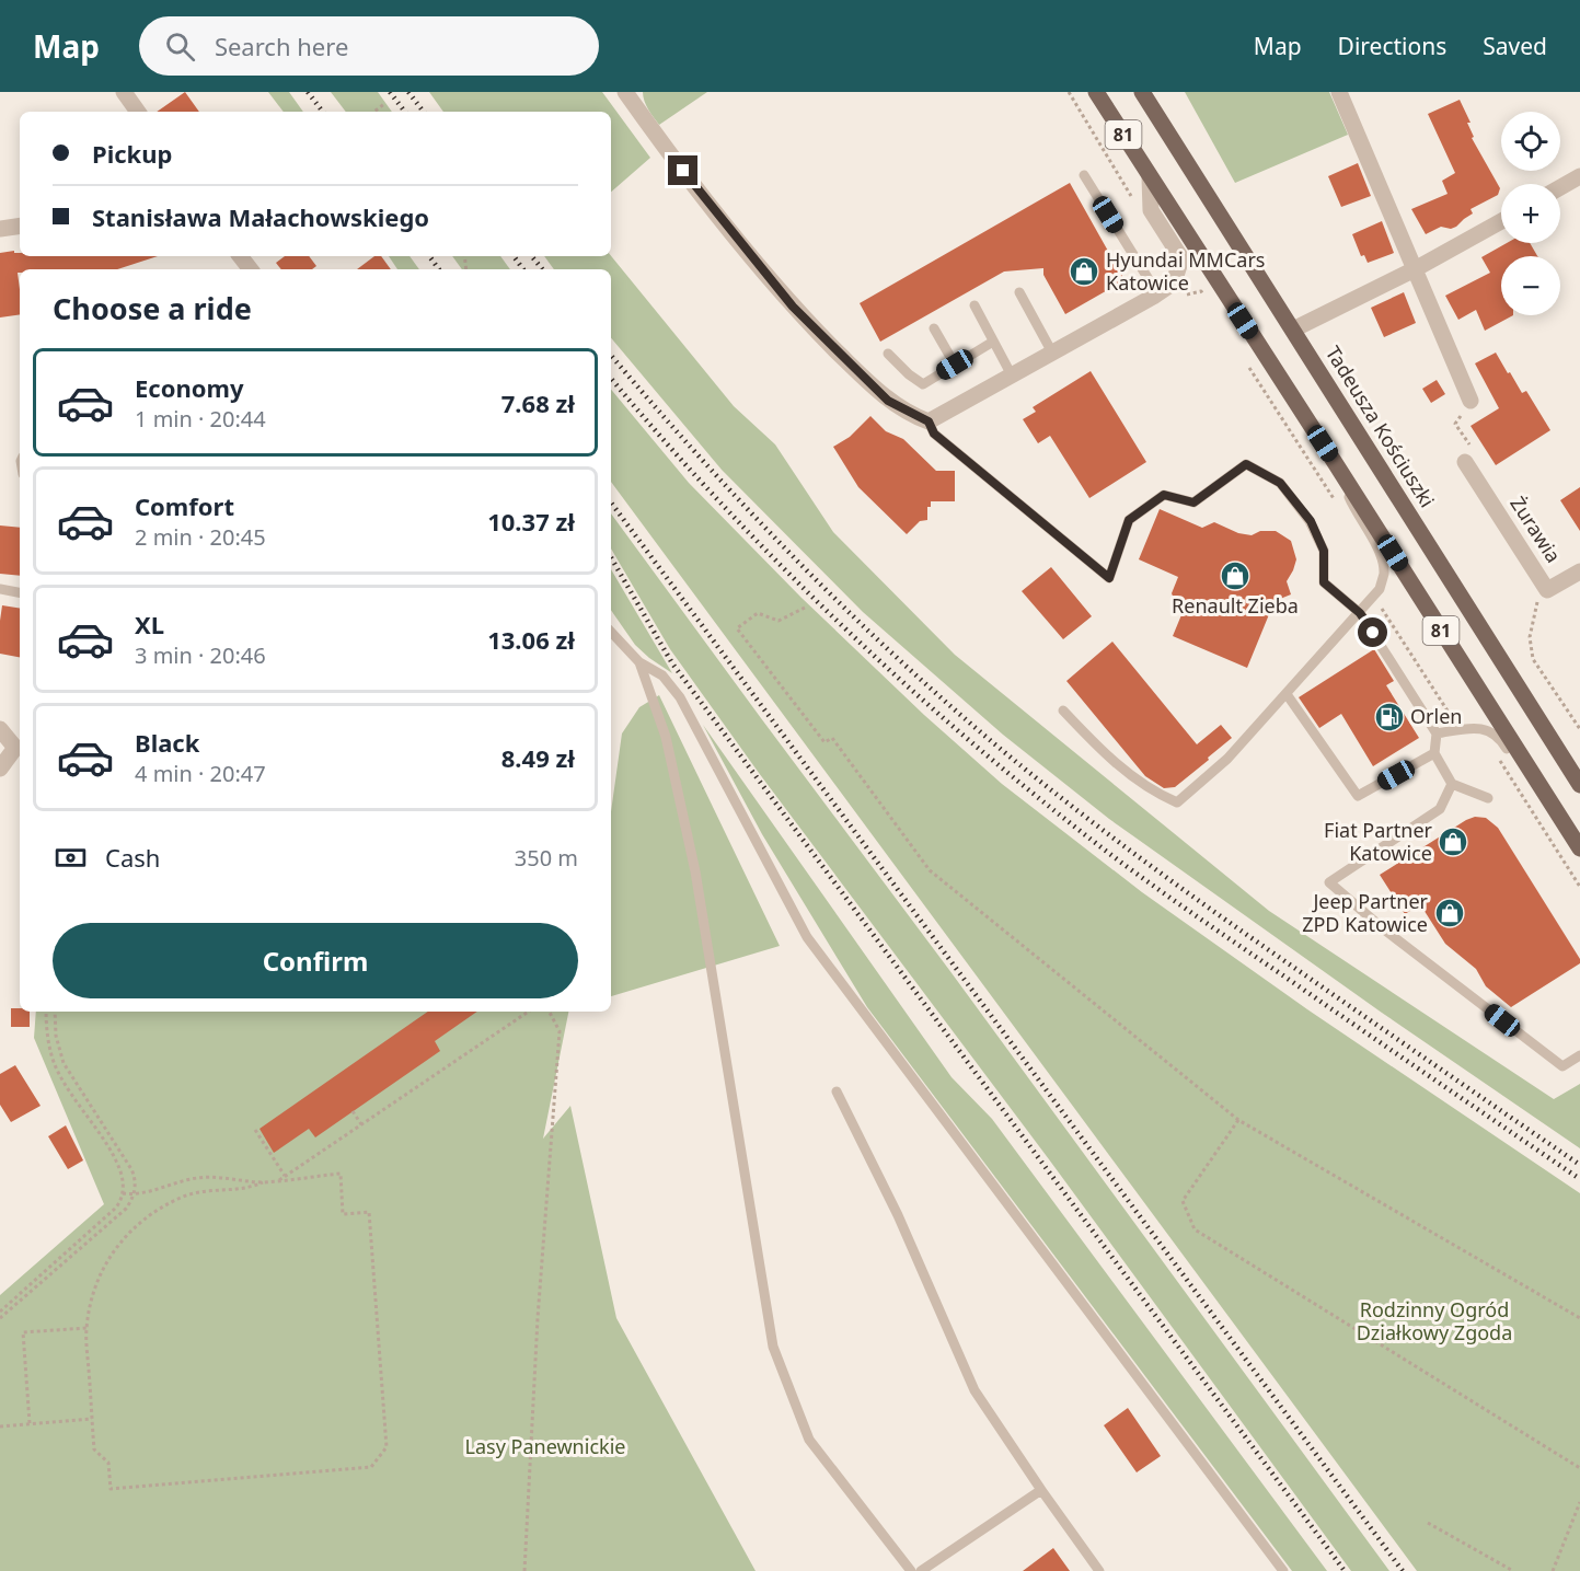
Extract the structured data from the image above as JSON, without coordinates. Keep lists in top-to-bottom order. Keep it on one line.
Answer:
{"streets":{"main road":["81","Tadeusza Kościuszki"],"street":["Żurawia"]},"parks":["Rodzinny Ogród Działkowy Zgoda","Lasy Panewnickie"],"places":{"shop":["Hyundai MMCars Katowice","Renault Zieba","Fiat Partner Katowice","Jeep Partner ZPD Katowice"],"fuel station":["Orlen"]},"page":{"header":"Map","search":"Search here","nav":["Map","Directions","Saved"],"map_buttons":["+","−"],"banner":["Pickup","Stanisława Małachowskiego"],"heading":"Choose a ride","list":[{"name":"Economy","note":"1 min · 20:44","value":"7.68 zł"},{"name":"Comfort","note":"2 min · 20:45","value":"10.37 zł"},{"name":"XL","note":"3 min · 20:46","value":"13.06 zł"},{"name":"Black","note":"4 min · 20:47","value":"8.49 zł"}],"pay":["Cash","350 m"],"buttons":"Confirm"}}
